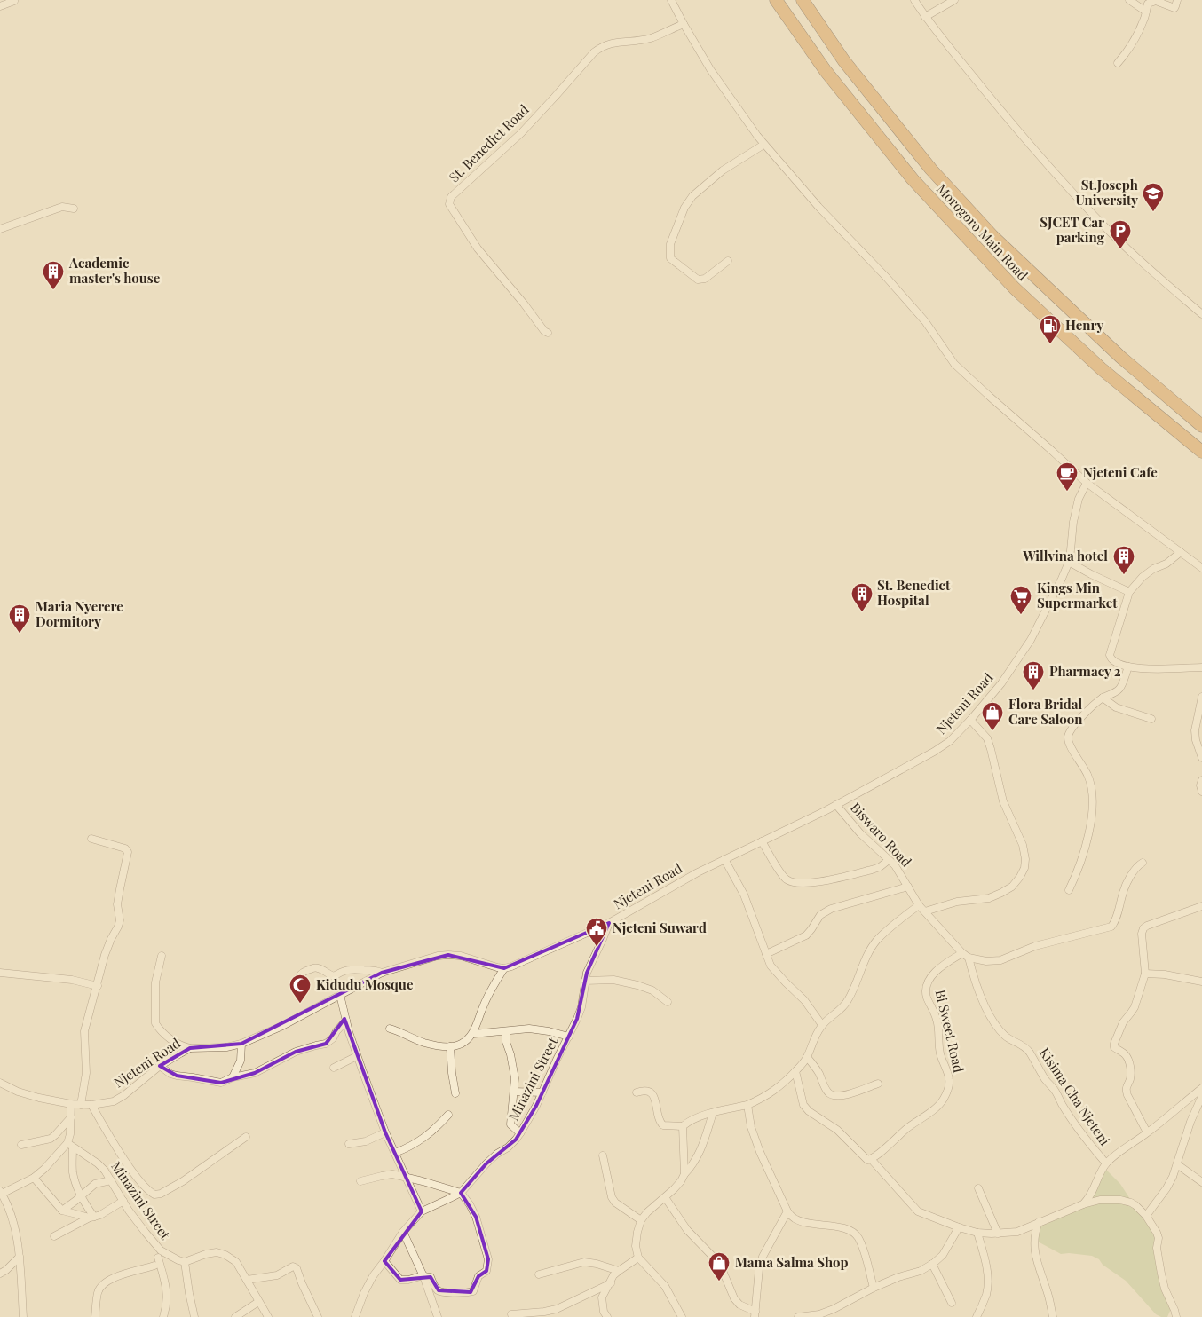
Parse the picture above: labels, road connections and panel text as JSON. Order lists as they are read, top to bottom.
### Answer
{
  "streets": {
    "highway": ["Morogoro Main Road"],
    "street": [
      "St. Benedict Road",
      "Njeteni Road",
      "Biswaro Road",
      "Bi Sweet Road",
      "Minazini Street",
      "Kisima Cha Njeteni"
    ]
  },
  "crossings": [
    ["Njeteni Road", "Biswaro Road"],
    ["Njeteni Road", "Minazini Street"],
    ["Biswaro Road", "Bi Sweet Road"],
    ["Biswaro Road", "Kisima Cha Njeteni"],
    ["Bi Sweet Road", "Kisima Cha Njeteni"]
  ],
  "places": {
    "school or university": ["St.Joseph University"],
    "parking": ["SJCET Car parking"],
    "building": [
      "Academic master's house",
      "Willvina hotel",
      "St. Benedict Hospital",
      "Maria Nyerere Dormitory",
      "Pharmacy 2"
    ],
    "fuel station": ["Henry"],
    "cafe": ["Njeteni Cafe"],
    "supermarket": ["Kings Min Supermarket"],
    "shop": ["Flora Bridal Care Saloon", "Mama Salma Shop"],
    "public building": ["Njeteni Suward"],
    "mosque": ["Kidudu Mosque"]
  }
}
